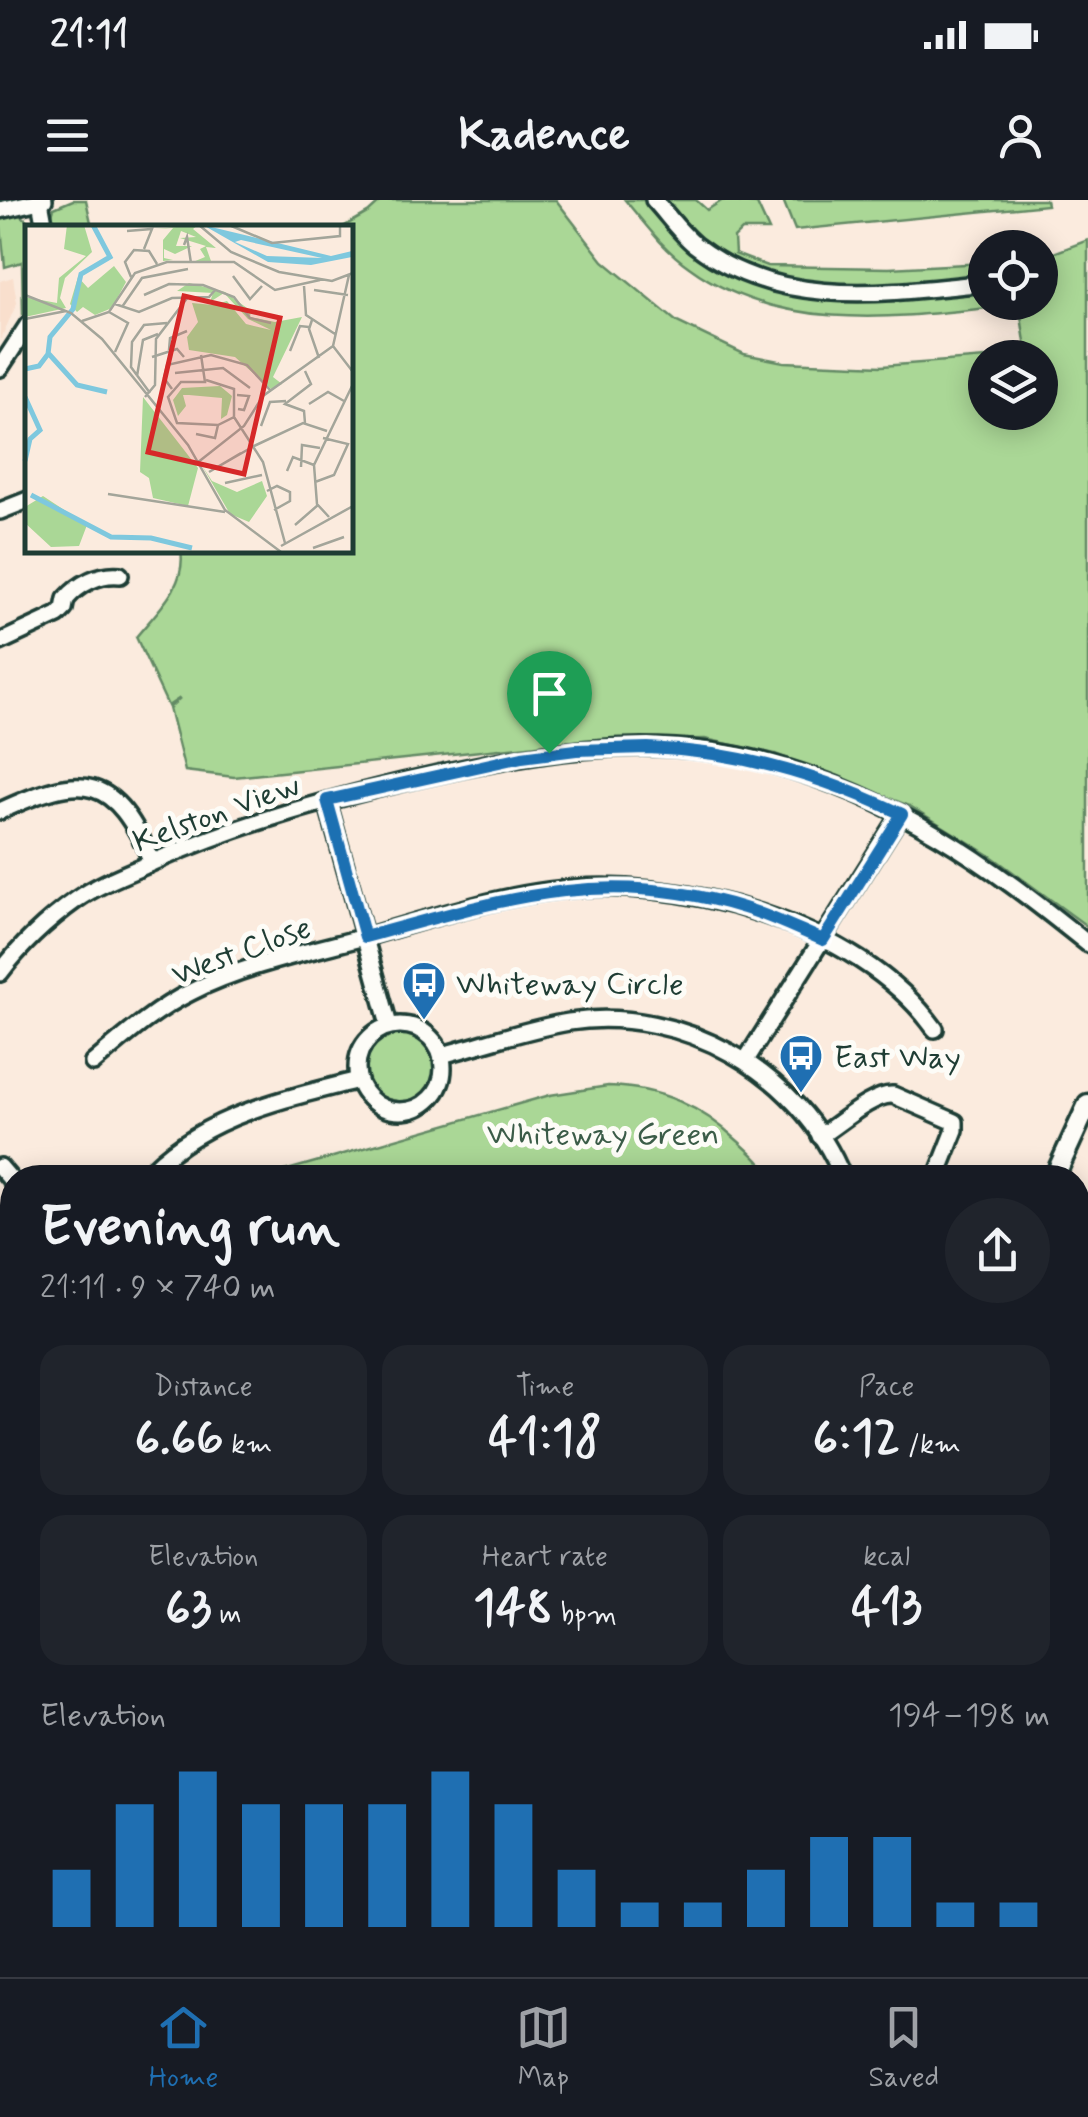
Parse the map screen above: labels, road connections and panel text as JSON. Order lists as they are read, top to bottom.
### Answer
{
  "streets": {
    "street": ["Kelston View", "West Close"]
  },
  "parks": ["Whiteway Green"],
  "places": {
    "bus stop": ["Whiteway Circle", "East Way"]
  },
  "page": {
    "status": "21:11",
    "header": "Kadence",
    "heading": ["Evening run", "21:11 · 9 × 740 m"],
    "stats": [
      ["Distance", "6.66 km"],
      ["Time", "41:18"],
      ["Pace", "6:12 /km"],
      ["Elevation", "63 m"],
      ["Heart rate", "148 bpm"],
      ["kcal", "413"]
    ],
    "chart": ["Elevation", "194–198 m"],
    "tabs": ["Home", "Map", "Saved"]
  }
}
